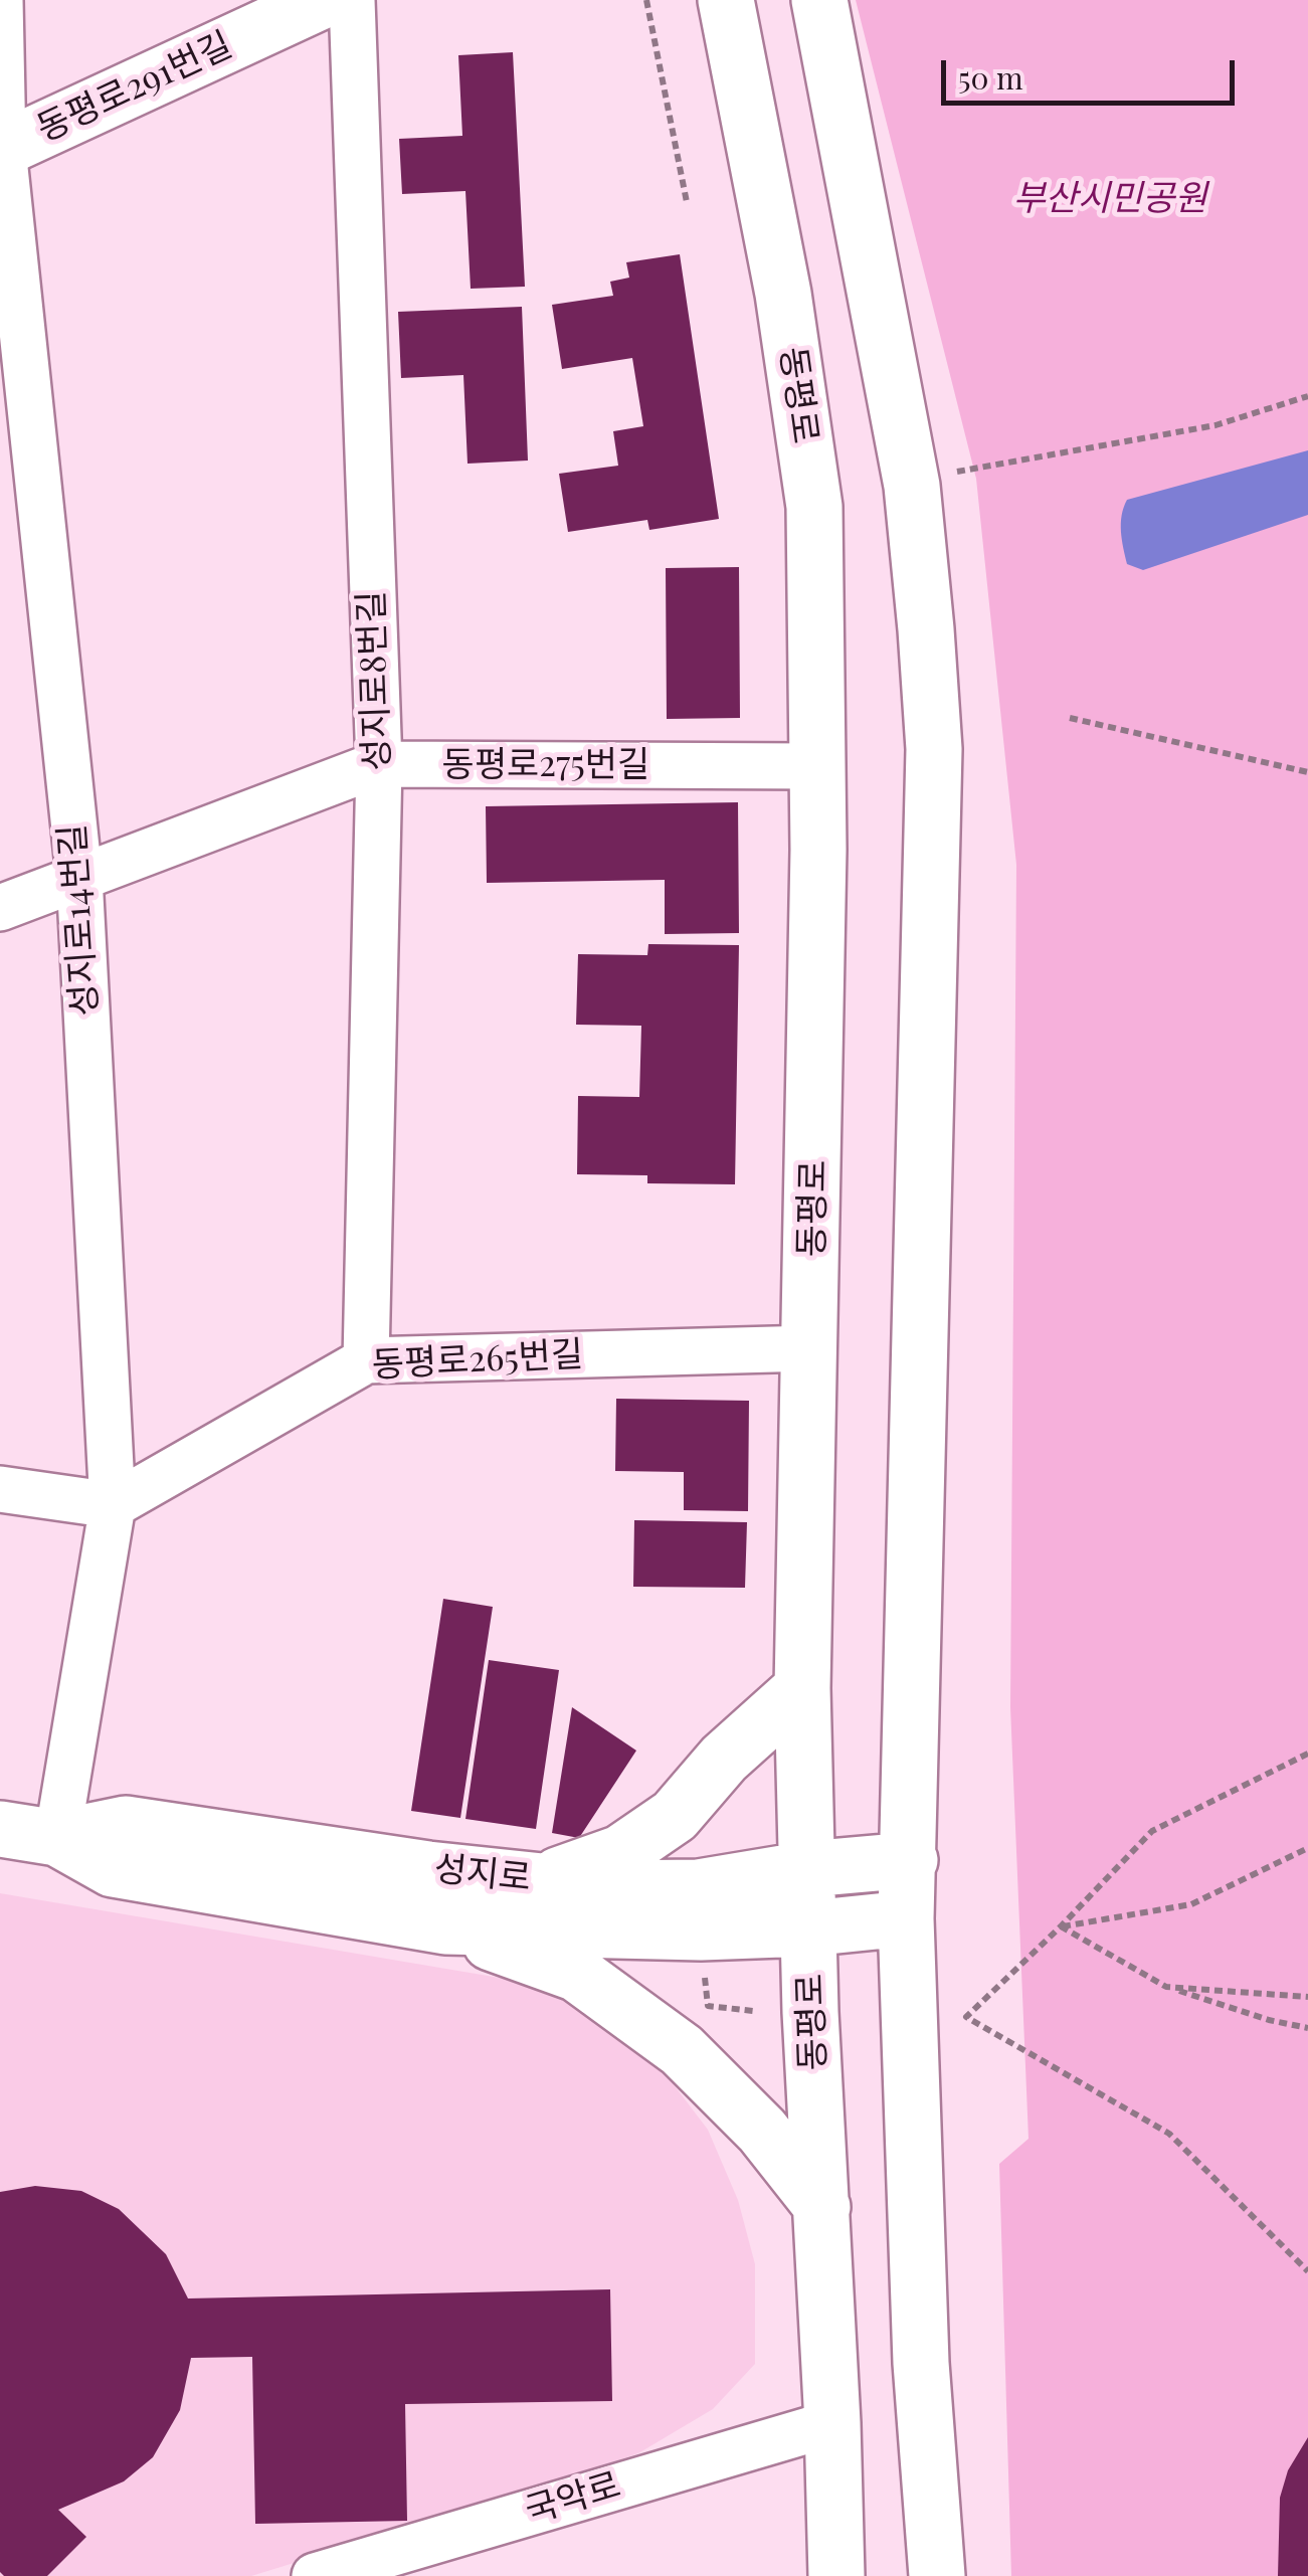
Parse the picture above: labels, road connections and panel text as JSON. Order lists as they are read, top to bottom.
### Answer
{
  "streets": {
    "main road": ["동평로291번길", "동평로", "성지로"],
    "street": [
      "성지로8번길",
      "동평로275번길",
      "성지로14번길",
      "동평로265번길",
      "국악로"
    ]
  },
  "crossings": [
    ["동평로291번길", "성지로14번길"],
    ["동평로", "동평로275번길"],
    ["동평로", "동평로265번길"],
    ["동평로", "성지로"],
    ["동평로", "국악로"],
    ["성지로8번길", "동평로275번길"],
    ["성지로8번길", "동평로265번길"],
    ["동평로275번길", "성지로14번길"],
    ["성지로14번길", "동평로265번길"],
    ["성지로14번길", "성지로"]
  ],
  "parks": ["부산시민공원"],
  "scale_bar": "50 m"
}
